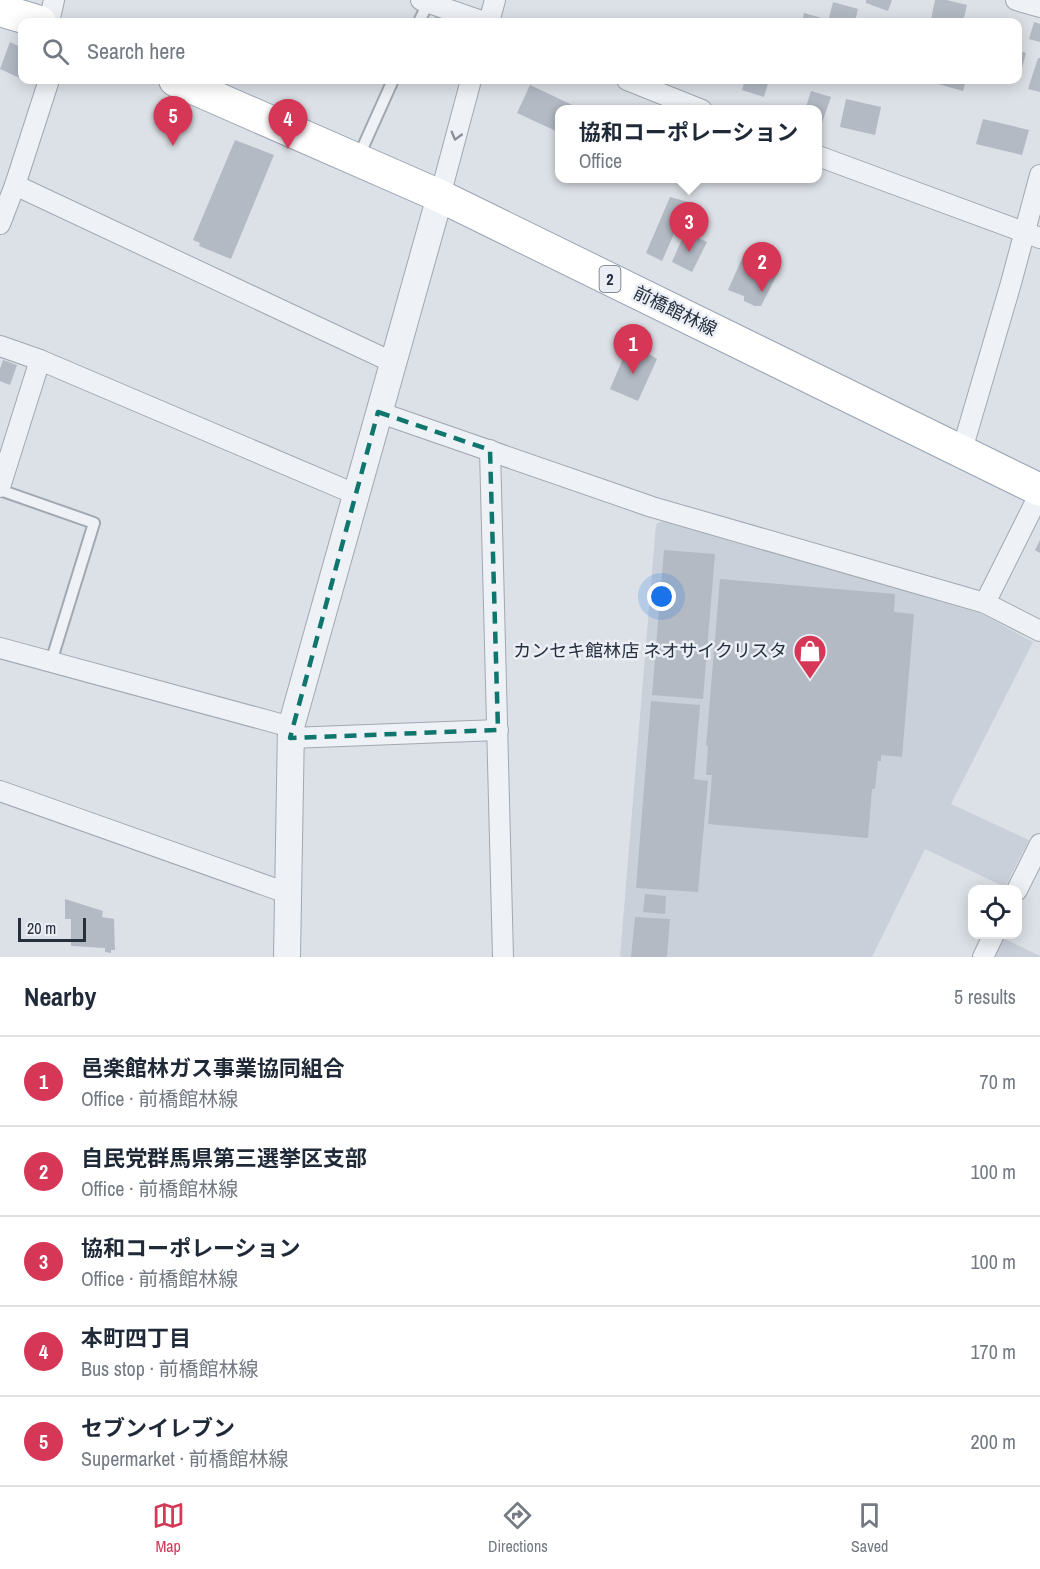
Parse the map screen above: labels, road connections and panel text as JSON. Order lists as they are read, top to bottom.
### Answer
{
  "streets": {
    "main road": ["2", "前橋館林線"]
  },
  "places": {
    "shop": ["カンセキ館林店 ネオサイクリスタ"]
  },
  "scale_bar": "20 m",
  "page": {
    "search": "Search here",
    "pins": [
      "5",
      "4",
      "3",
      "2",
      "1"
    ],
    "popup": ["協和コーポレーション", "Office"],
    "scale": "20 m",
    "heading": ["Nearby", "5 results"],
    "list": [
      {
        "mark": "1",
        "name": "邑楽館林ガス事業協同組合",
        "note": "Office · 前橋館林線",
        "value": "70 m"
      },
      {
        "mark": "2",
        "name": "自民党群馬県第三選挙区支部",
        "note": "Office · 前橋館林線",
        "value": "100 m"
      },
      {
        "mark": "3",
        "name": "協和コーポレーション",
        "note": "Office · 前橋館林線",
        "value": "100 m"
      },
      {
        "mark": "4",
        "name": "本町四丁目",
        "note": "Bus stop · 前橋館林線",
        "value": "170 m"
      },
      {
        "mark": "5",
        "name": "セブンイレブン",
        "note": "Supermarket · 前橋館林線",
        "value": "200 m"
      }
    ],
    "nav": ["Map", "Directions", "Saved"]
  }
}
